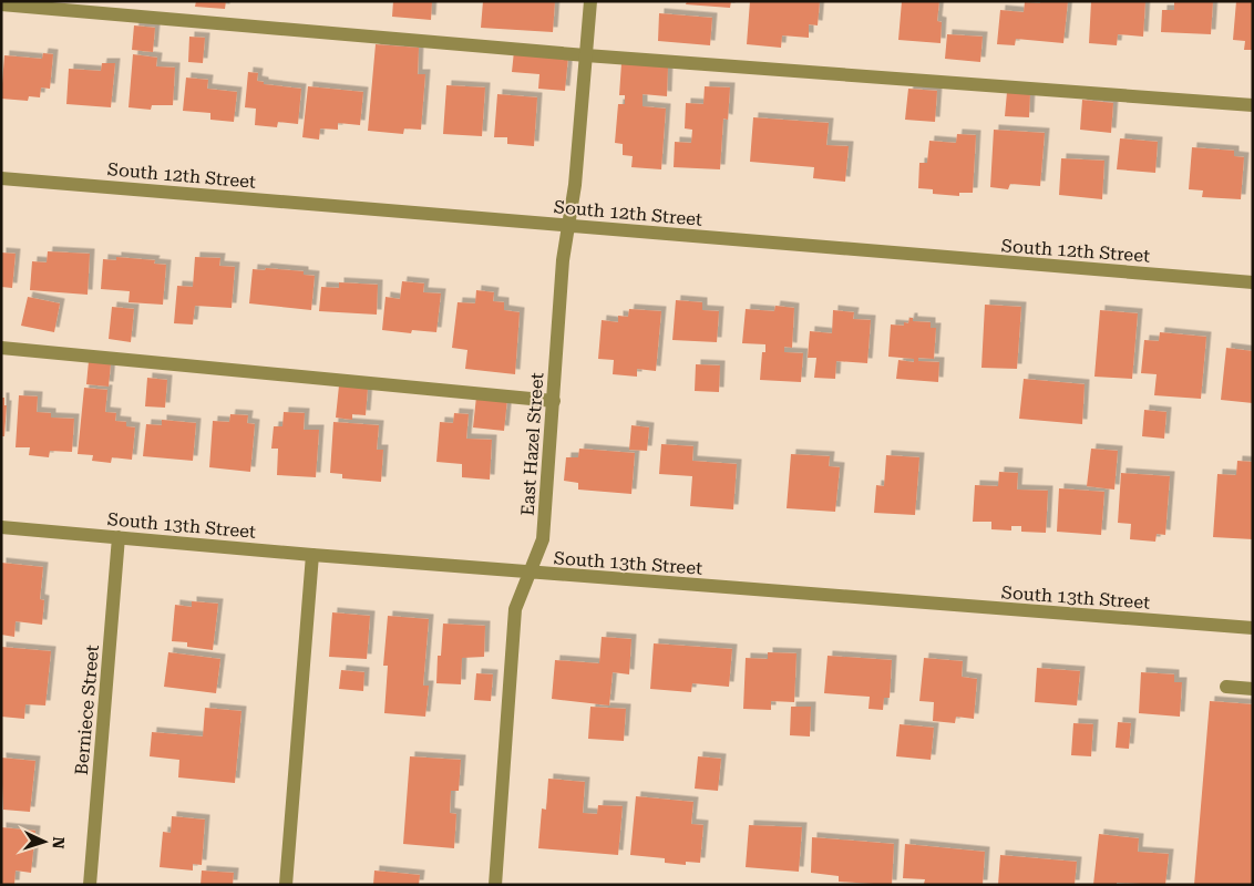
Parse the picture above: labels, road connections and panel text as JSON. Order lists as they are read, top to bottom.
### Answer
{
  "streets": {
    "street": [
      "South 12th Street",
      "East Hazel Street",
      "South 13th Street",
      "Berniece Street"
    ]
  },
  "crossings": [
    ["South 12th Street", "East Hazel Street"],
    ["East Hazel Street", "South 13th Street"],
    ["South 13th Street", "Berniece Street"]
  ],
  "north": "right"
}
